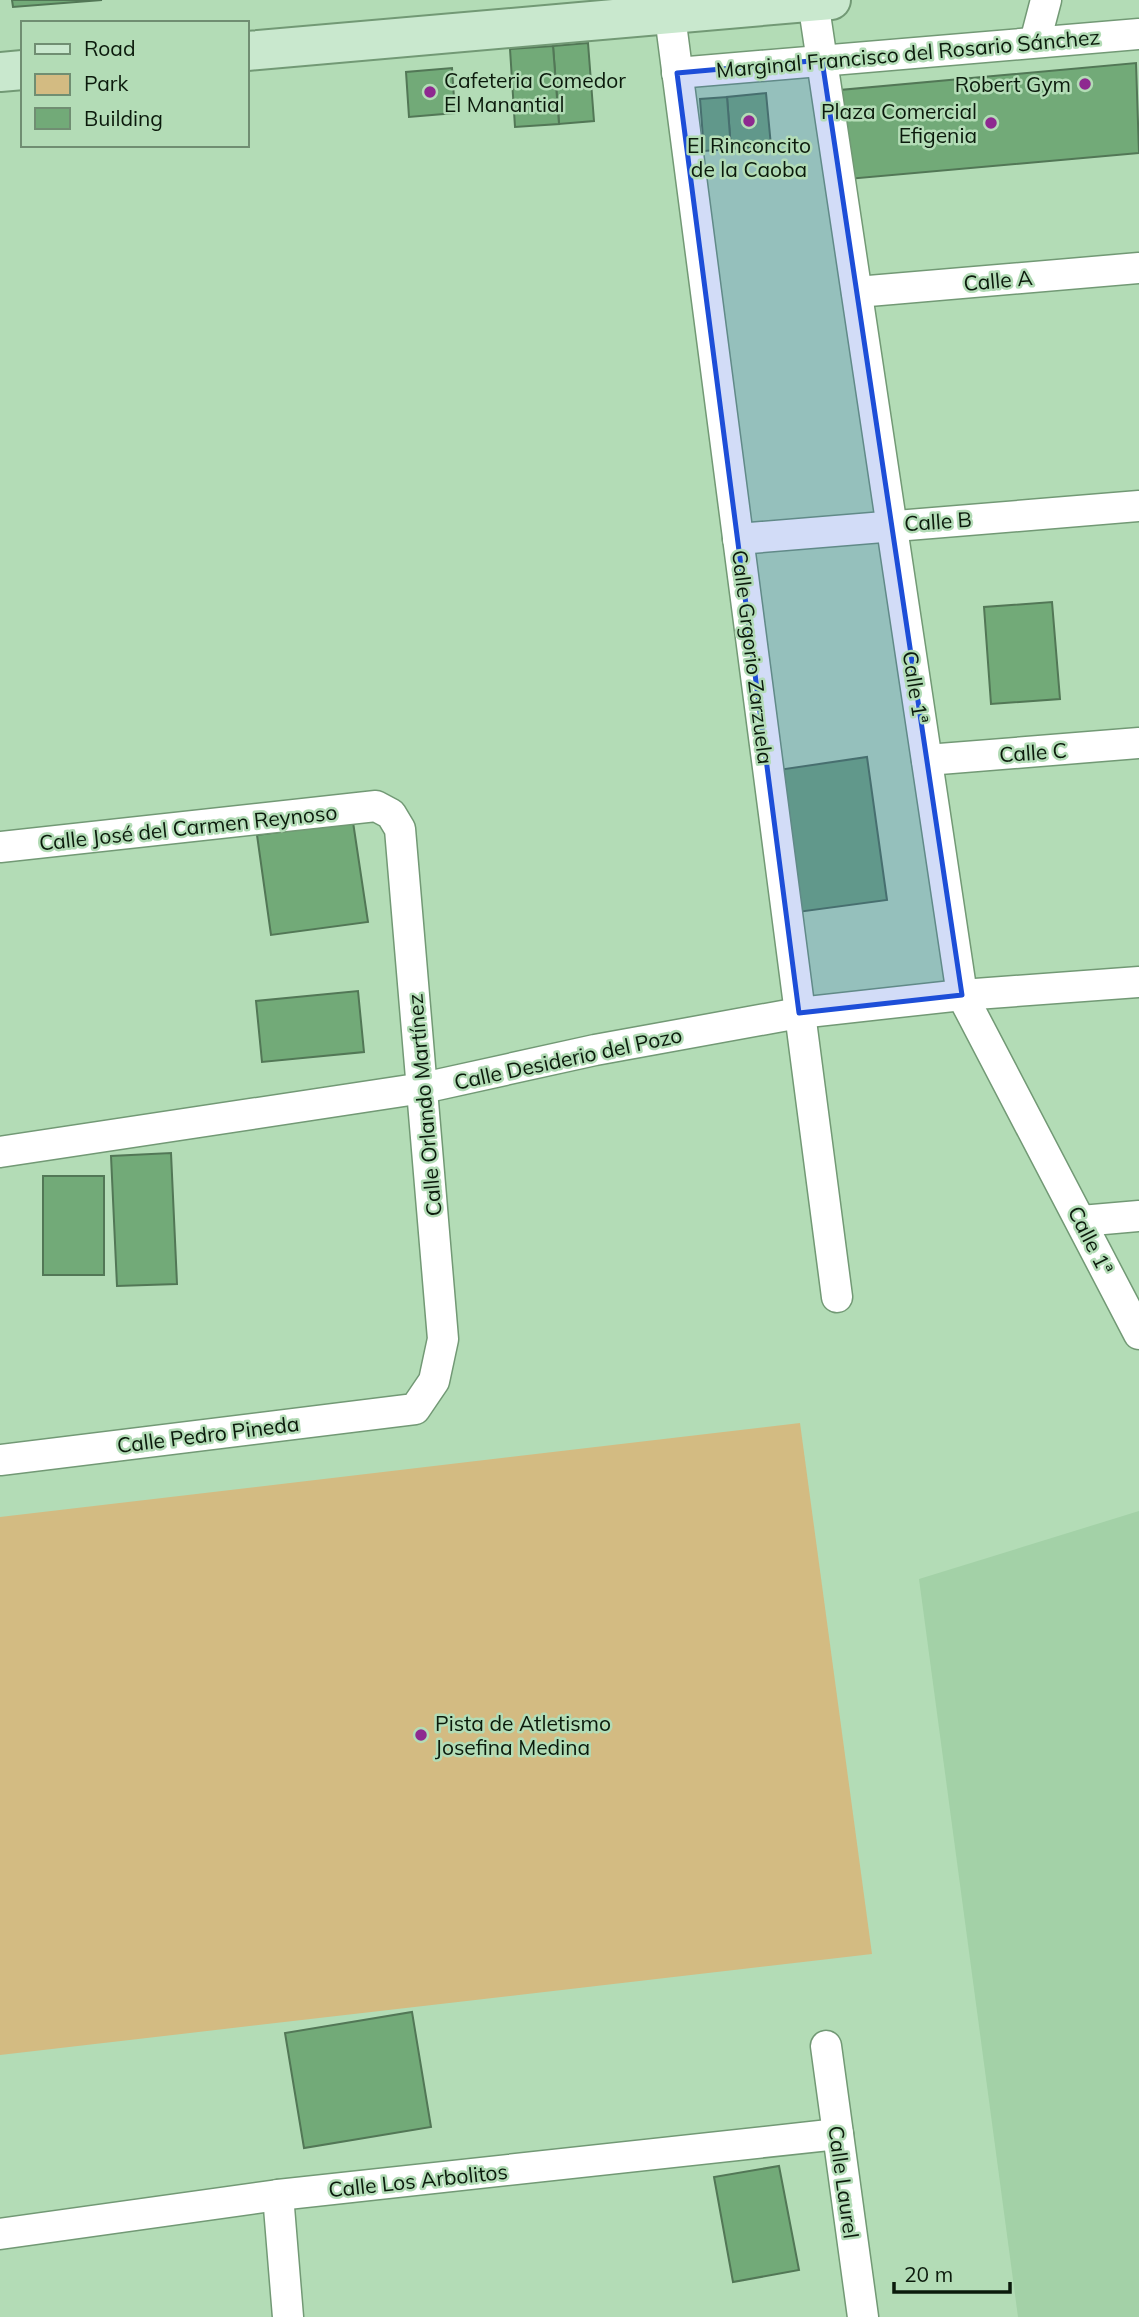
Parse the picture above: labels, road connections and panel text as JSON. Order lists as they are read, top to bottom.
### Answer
{
  "streets": {
    "street": [
      "Marginal Francisco del Rosario Sánchez",
      "Calle A",
      "Calle B",
      "Calle Grgorio Zarzuela",
      "Calle 1ª",
      "Calle C",
      "Calle José del Carmen Reynoso",
      "Calle Desiderio del Pozo",
      "Calle Orlando Martínez",
      "Calle Pedro Pineda",
      "Calle Los Arbolitos",
      "Calle Laurel"
    ]
  },
  "crossings": [
    ["Marginal Francisco del Rosario Sánchez", "Calle Grgorio Zarzuela"],
    ["Marginal Francisco del Rosario Sánchez", "Calle 1ª"],
    ["Calle A", "Calle 1ª"],
    ["Calle B", "Calle Grgorio Zarzuela"],
    ["Calle B", "Calle 1ª"],
    ["Calle Grgorio Zarzuela", "Calle Desiderio del Pozo"],
    ["Calle 1ª", "Calle C"],
    ["Calle 1ª", "Calle Desiderio del Pozo"],
    ["Calle José del Carmen Reynoso", "Calle Orlando Martínez"],
    ["Calle Desiderio del Pozo", "Calle Orlando Martínez"],
    ["Calle Orlando Martínez", "Calle Pedro Pineda"],
    ["Calle Los Arbolitos", "Calle Laurel"]
  ],
  "places": [
    "Robert Gym",
    "Cafeteria Comedor El Manantial",
    "El Rinconcito de la Caoba",
    "Plaza Comercial Efigenia",
    "Pista de Atletismo Josefina Medina"
  ],
  "legend": ["Road", "Park", "Building"],
  "scale_bar": "20 m"
}
